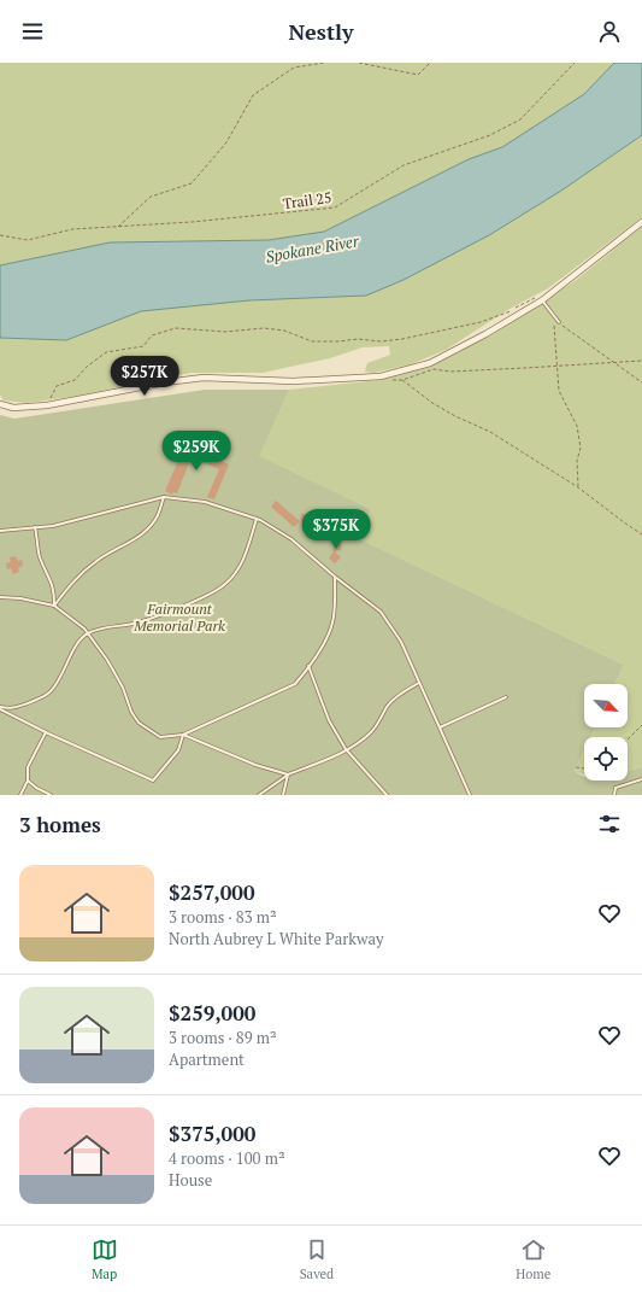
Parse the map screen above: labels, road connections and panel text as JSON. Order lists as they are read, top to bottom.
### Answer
{
  "streets": {
    "path": ["Trail 25"]
  },
  "water": ["Spokane River"],
  "parks": ["Fairmount Memorial Park"],
  "north": "bottom right",
  "page": {
    "header": "Nestly",
    "price": ["$257K", "$259K", "$375K"],
    "heading": "3 homes",
    "list": [
      {
        "name": "$257,000",
        "note": "3 rooms · 83 m² · North Aubrey L White Parkway"
      },
      {
        "name": "$259,000",
        "note": "3 rooms · 89 m² · Apartment"
      },
      {
        "name": "$375,000",
        "note": "4 rooms · 100 m² · House"
      }
    ],
    "tabs": ["Map", "Saved", "Home"]
  }
}
